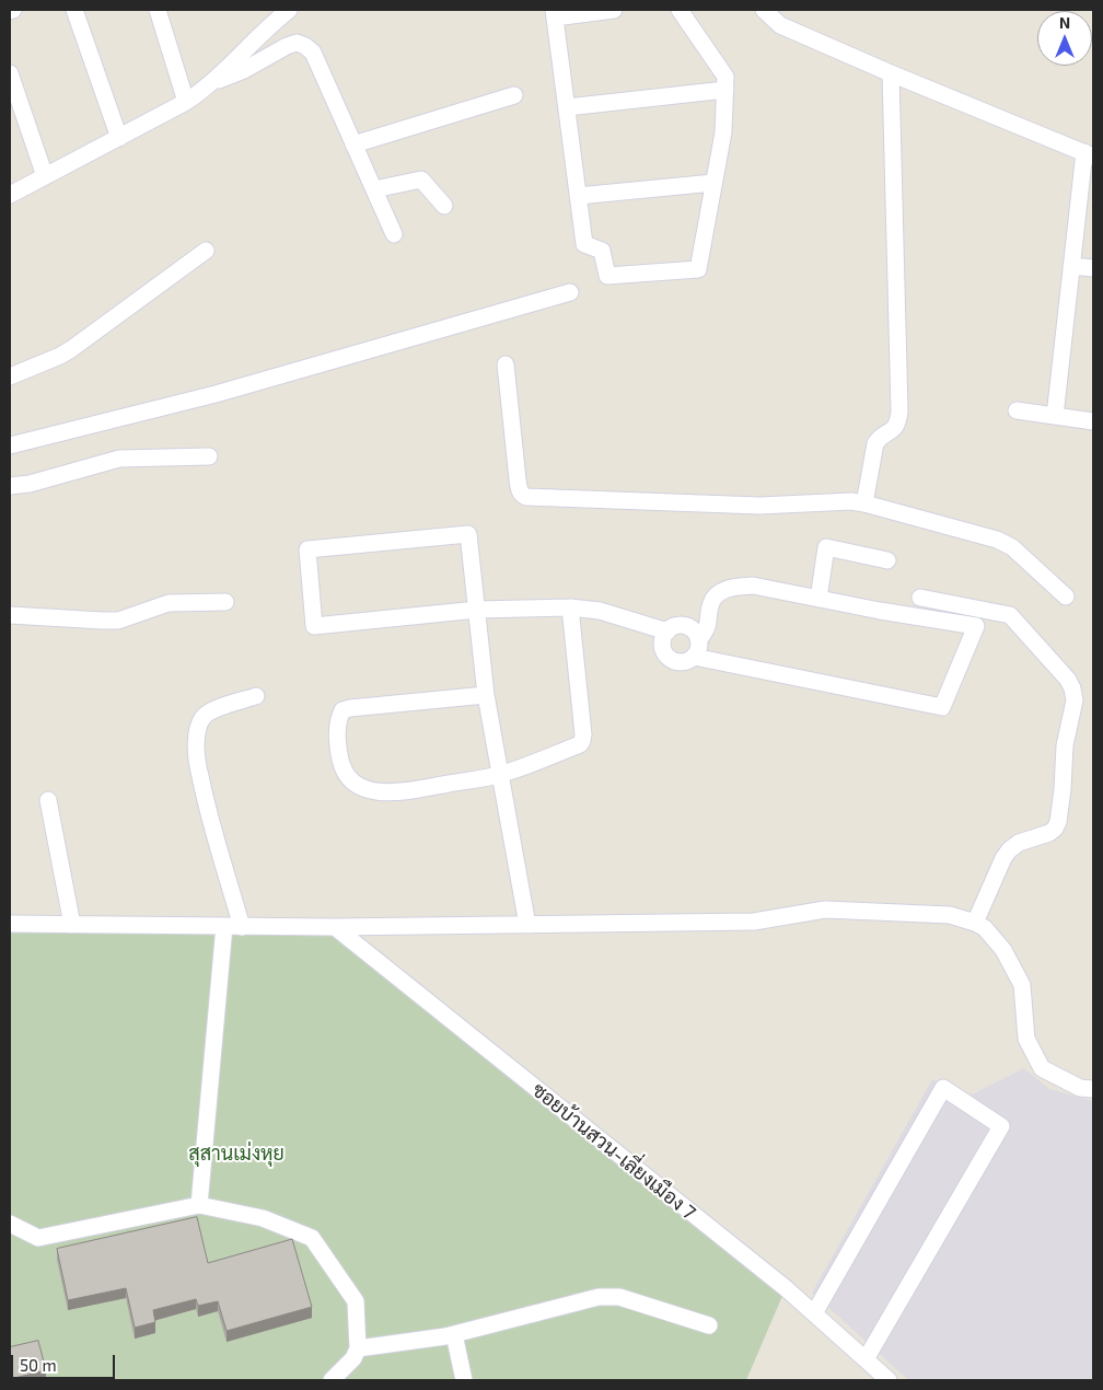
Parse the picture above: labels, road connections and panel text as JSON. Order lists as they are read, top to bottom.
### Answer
{
  "streets": {
    "street": ["ซอยบ้านสวน-เลี่ยงเมือง 7"]
  },
  "parks": ["สุสานเม่งหุย"],
  "scale_bar": "50 m",
  "north": "top"
}
